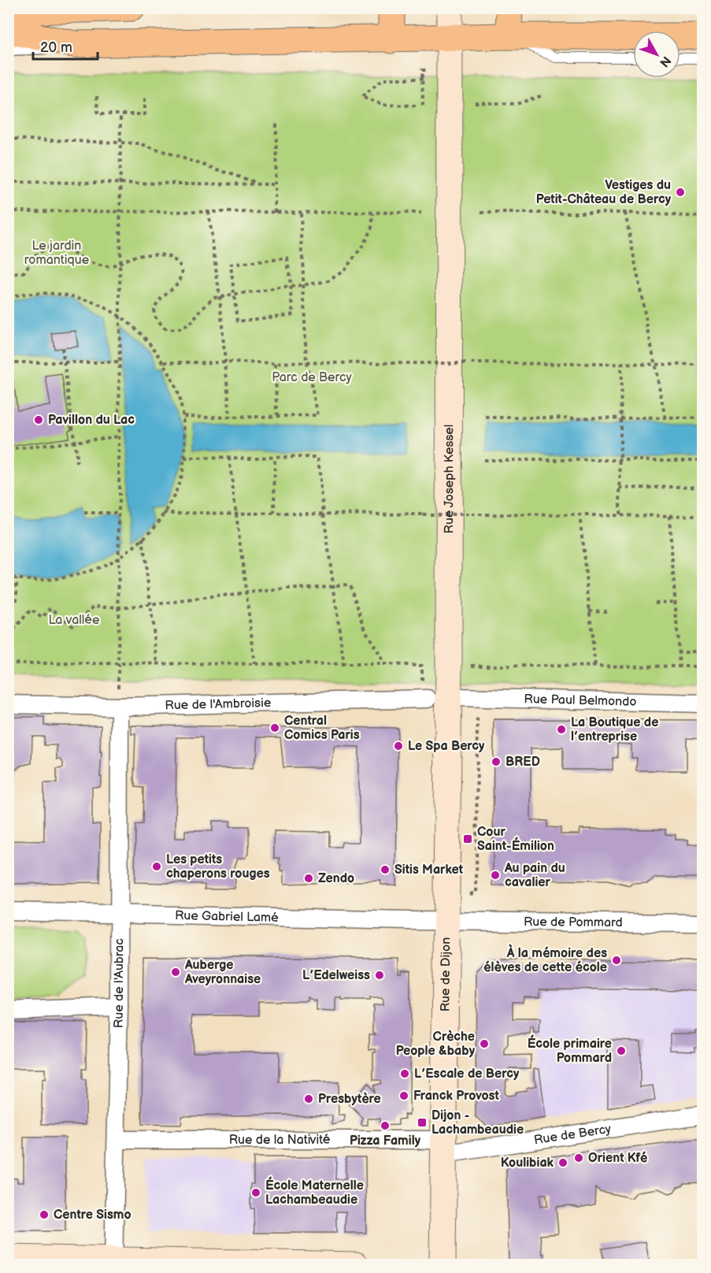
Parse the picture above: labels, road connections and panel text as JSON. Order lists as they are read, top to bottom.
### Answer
{
  "streets": {
    "main road": ["Rue Joseph Kessel", "Rue de Dijon"],
    "street": [
      "Rue Paul Belmondo",
      "Rue de l'Ambroisie",
      "Rue Gabriel Lamé",
      "Rue de Pommard",
      "Rue de l'Aubrac",
      "Rue de Bercy",
      "Rue de la Nativité"
    ]
  },
  "crossings": [
    ["Rue Joseph Kessel", "Rue Gabriel Lamé"],
    ["Rue Joseph Kessel", "Rue de Pommard"],
    ["Rue Joseph Kessel", "Rue de Dijon"],
    ["Rue de l'Ambroisie", "Rue de l'Aubrac"],
    ["Rue Gabriel Lamé", "Rue de Pommard"],
    ["Rue Gabriel Lamé", "Rue de Dijon"],
    ["Rue Gabriel Lamé", "Rue de l'Aubrac"],
    ["Rue de Pommard", "Rue de Dijon"],
    ["Rue de Dijon", "Rue de Bercy"],
    ["Rue de Dijon", "Rue de la Nativité"],
    ["Rue de l'Aubrac", "Rue de la Nativité"],
    ["Rue de Bercy", "Rue de la Nativité"]
  ],
  "parks": ["Le jardin romantique", "Parc de Bercy", "La vallée"],
  "places": {
    "other": [
      "Vestiges du Petit-Château de Bercy",
      "Pavillon du Lac",
      "Central Comics Paris",
      "La Boutique de l’entreprise",
      "Le Spa Bercy",
      "BRED",
      "Les petits chaperons rouges",
      "Sitis Market",
      "Au pain du cavalier",
      "Zendo",
      "À la mémoire des élèves de cette école",
      "Auberge Aveyronnaise",
      "L’Edelweiss",
      "Crèche People &baby",
      "École primaire Pommard",
      "L’Escale de Bercy",
      "Franck Provost",
      "Presbytère",
      "Pizza Family",
      "Orient Kfé",
      "Koulibiak",
      "École Maternelle Lachambeaudie",
      "Centre Sismo"
    ],
    "transit": ["Cour Saint-Émilion", "Dijon - Lachambeaudie"]
  },
  "scale_bar": "20 m",
  "north": "bottom right"
}
